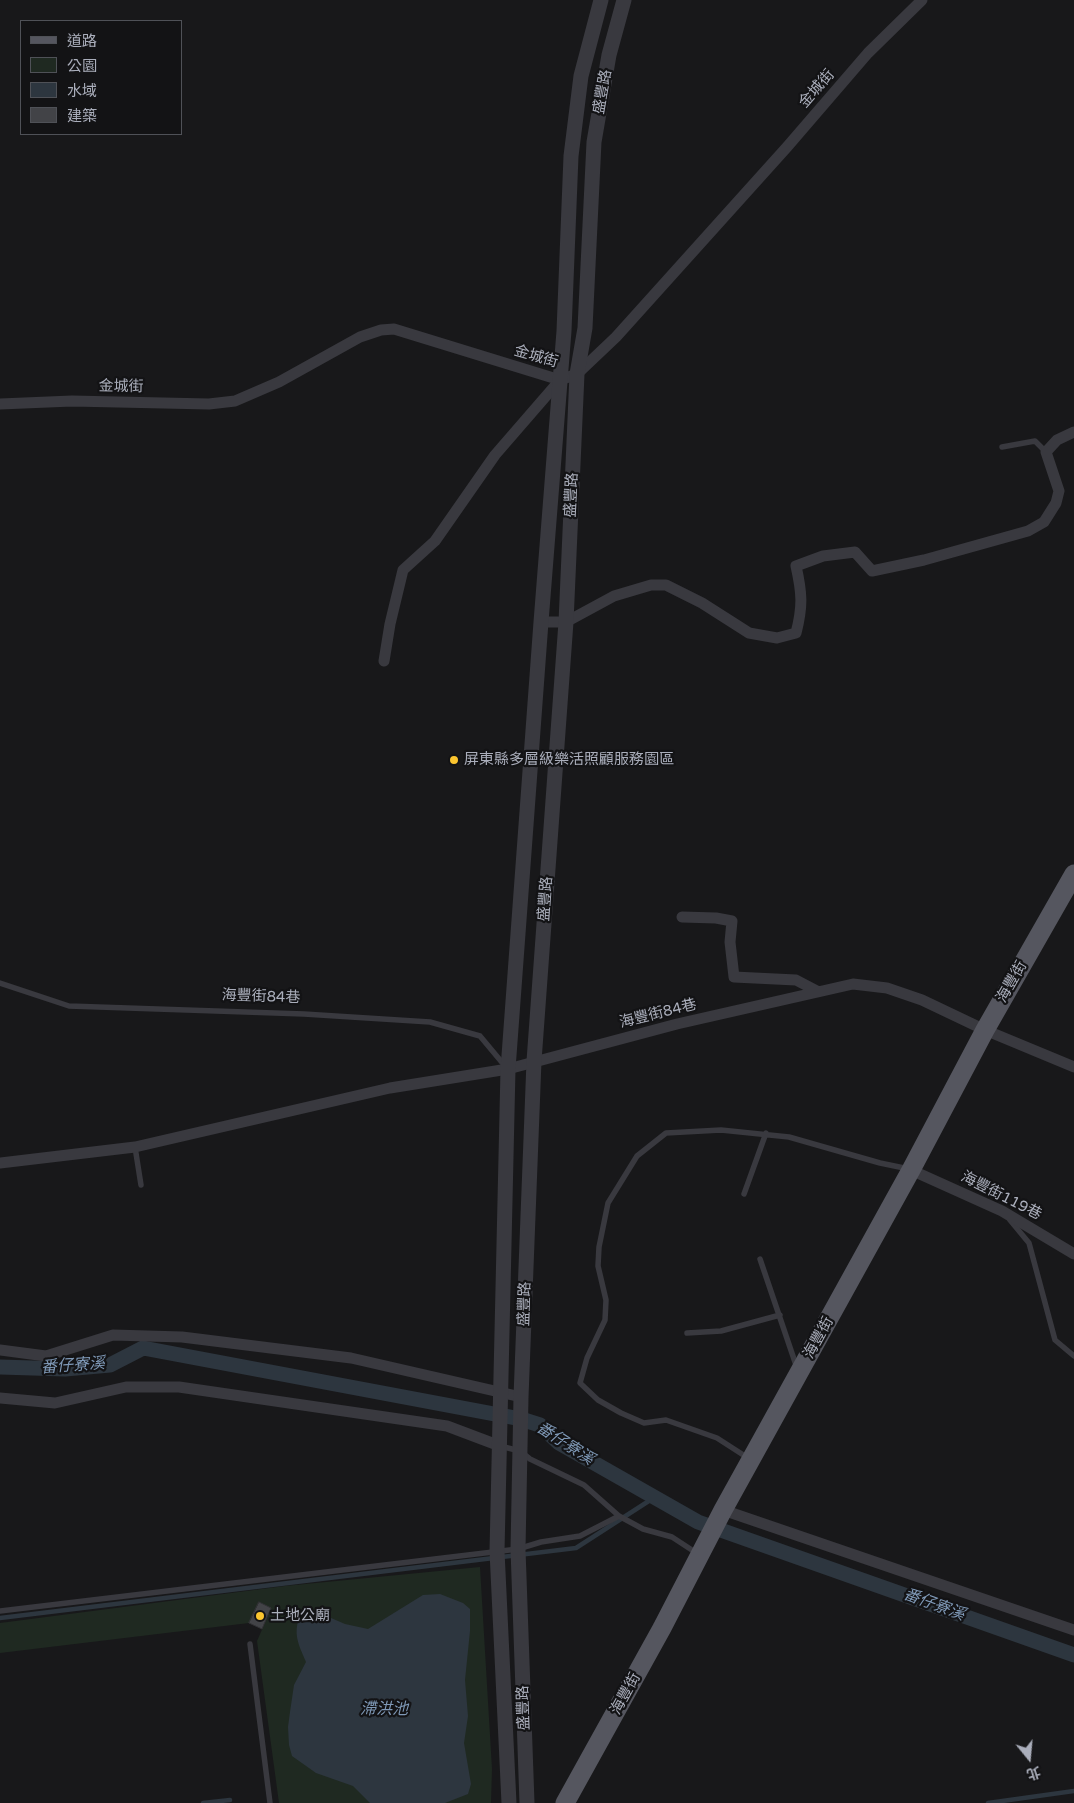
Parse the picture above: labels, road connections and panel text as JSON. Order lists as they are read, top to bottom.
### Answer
{
  "streets": {
    "main road": ["海豐街"],
    "street": [
      "金城街",
      "盛豐路",
      "海豐街84巷",
      "海豐街119巷"
    ]
  },
  "crossings": [
    ["金城街", "盛豐路"],
    ["盛豐路", "海豐街84巷"],
    ["海豐街", "海豐街84巷"],
    ["海豐街", "海豐街119巷"]
  ],
  "water": ["番仔寮溪", "滯洪池"],
  "places": ["屏東縣多層級樂活照顧服務園區", "土地公廟"],
  "legend": [
    "道路",
    "公園",
    "水域",
    "建築"
  ],
  "north": "bottom"
}
